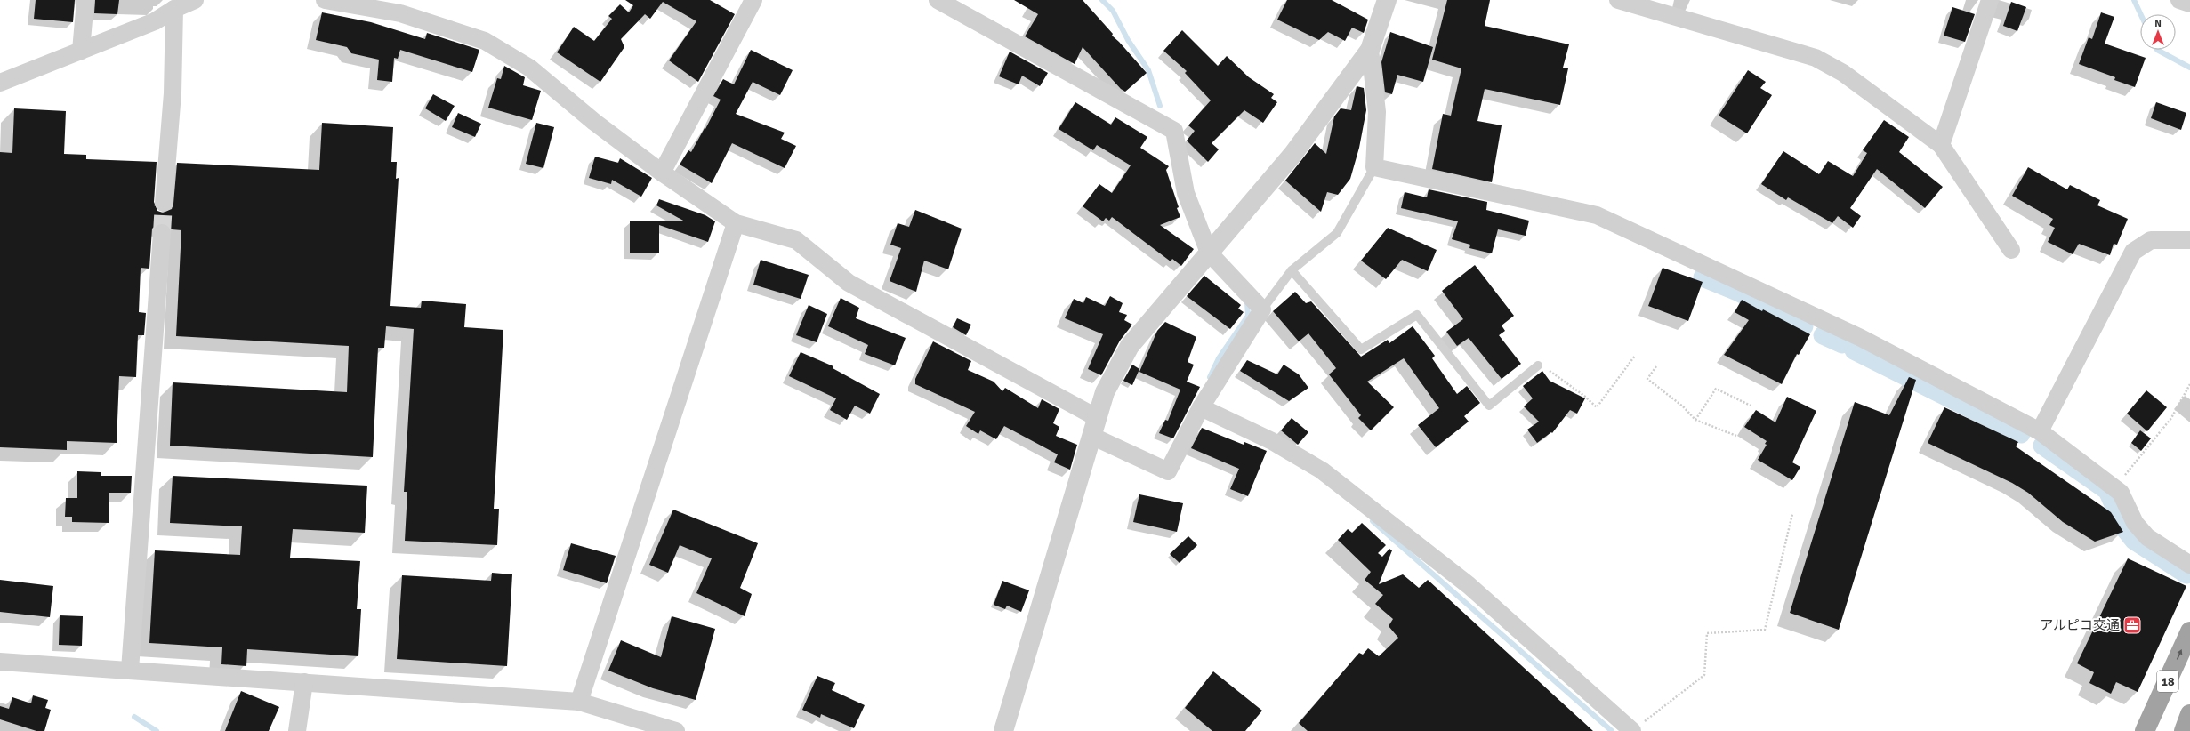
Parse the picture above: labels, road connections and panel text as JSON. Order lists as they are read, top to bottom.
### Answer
{
  "streets": {
    "highway": ["18"]
  },
  "places": {
    "office": ["アルピコ交通"]
  },
  "north": "top"
}
